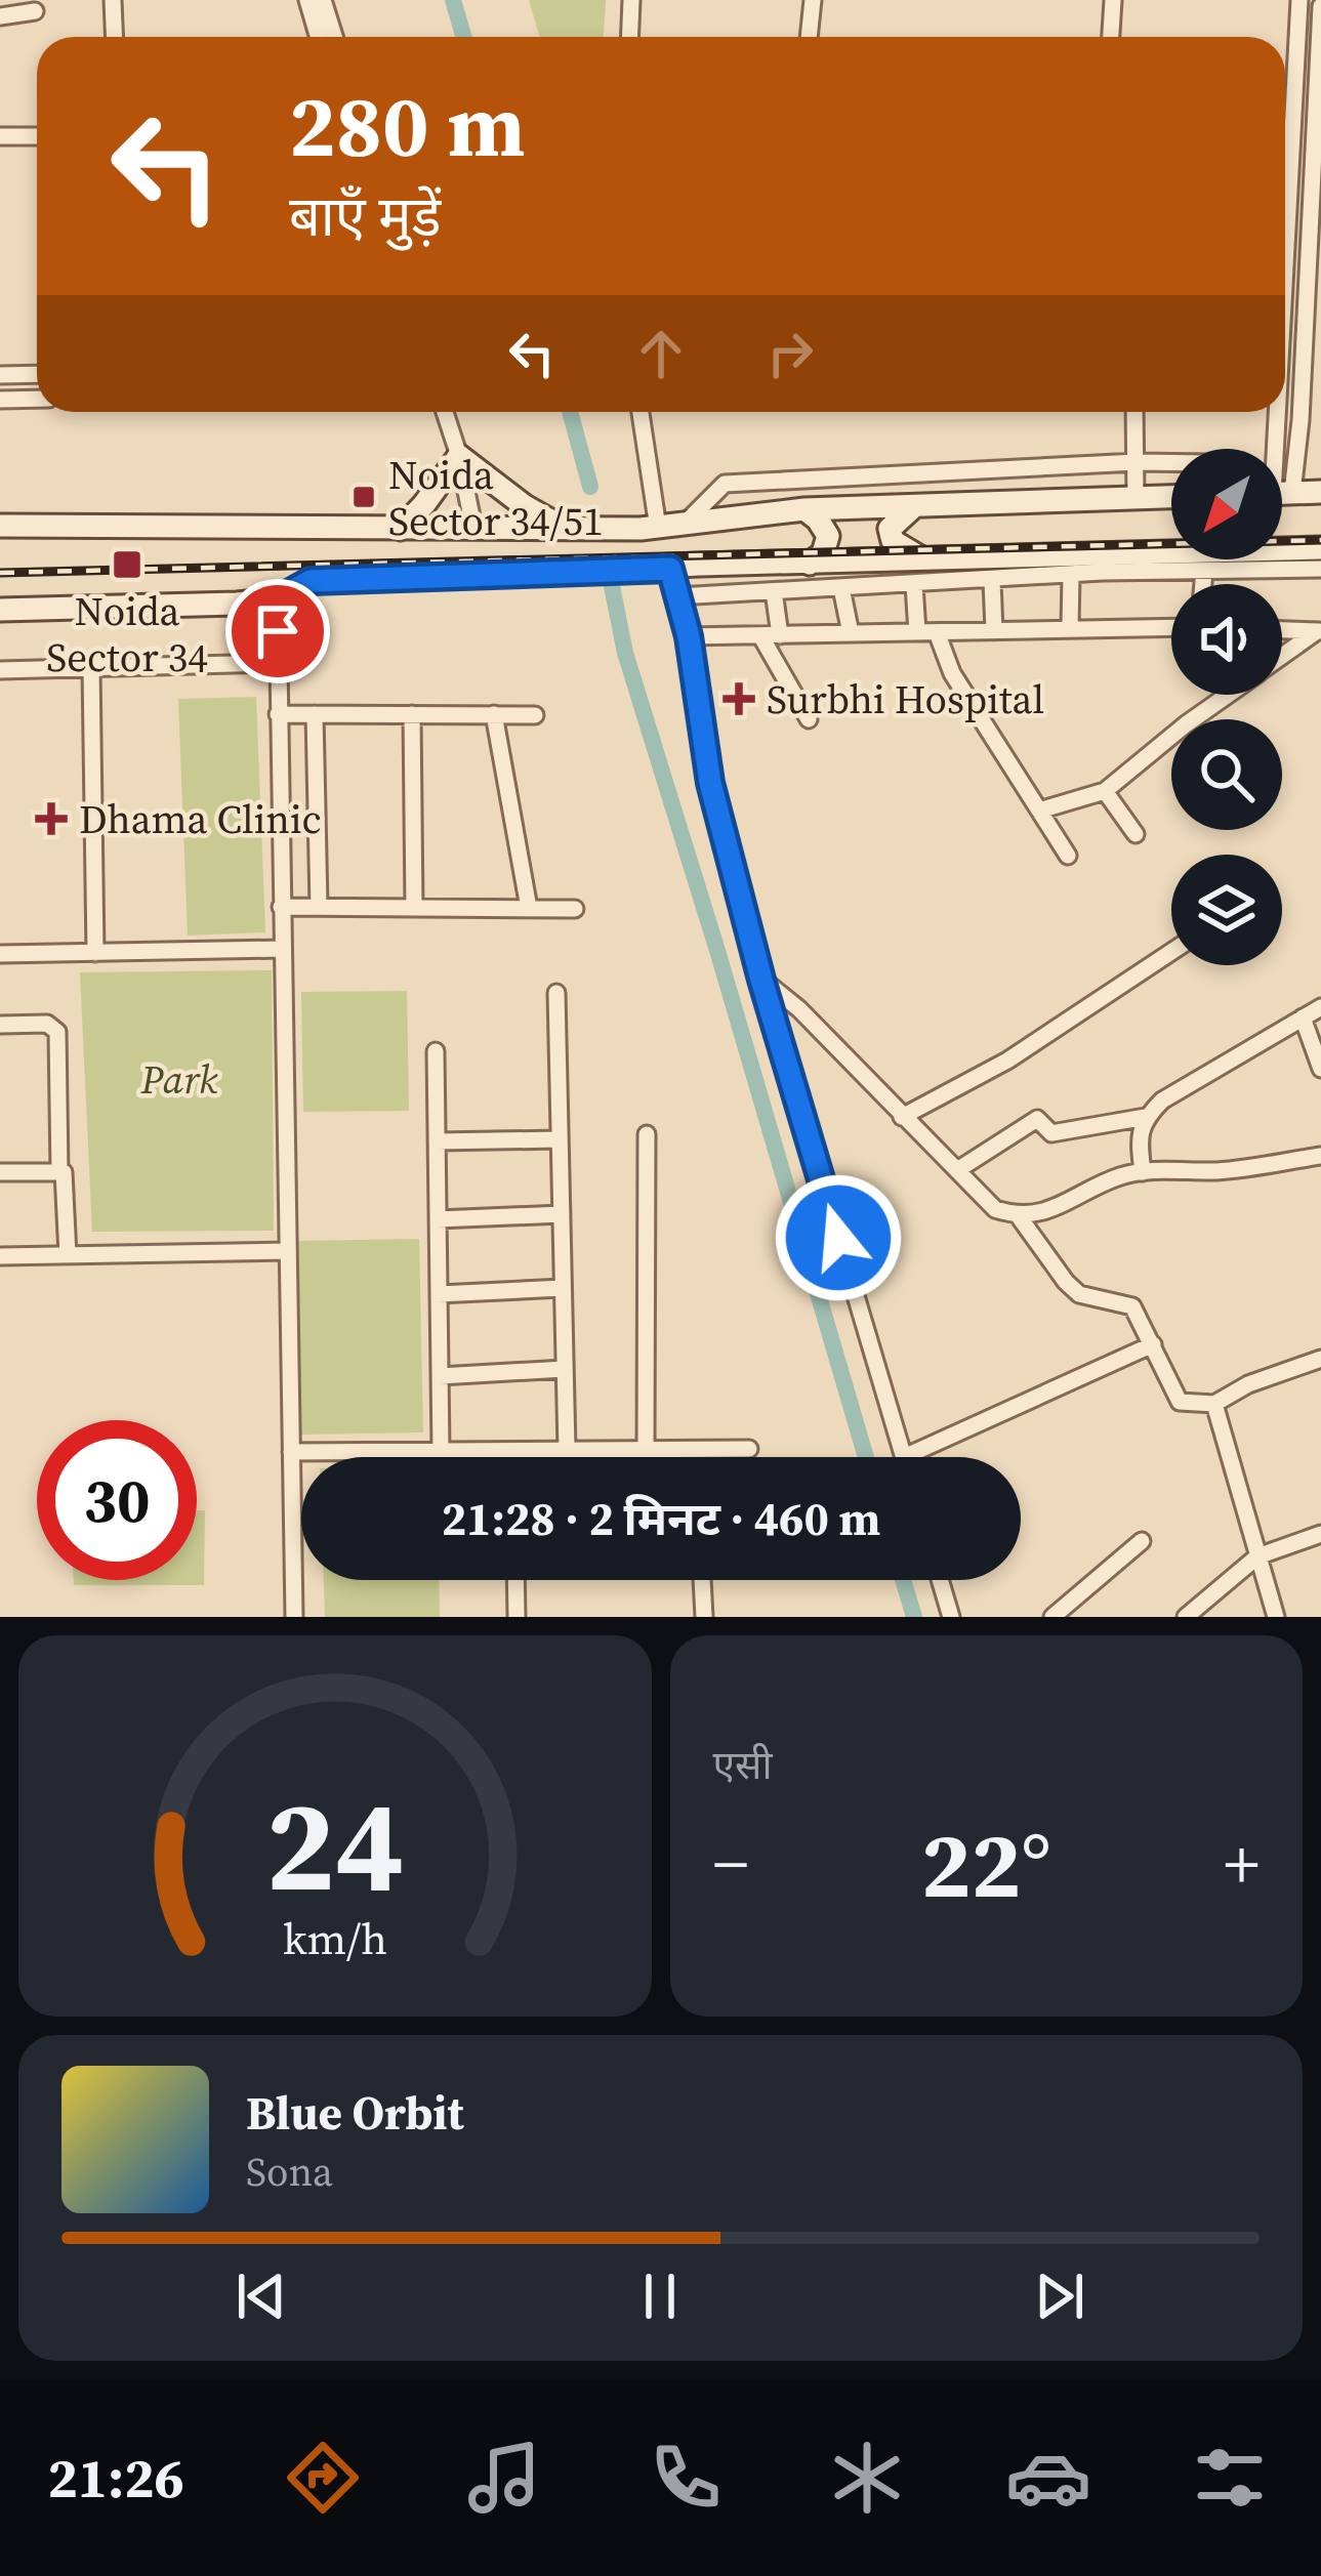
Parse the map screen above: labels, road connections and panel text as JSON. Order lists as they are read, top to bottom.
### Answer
{
  "parks": ["Park"],
  "places": {
    "transit": ["Noida Sector 34/51", "Noida Sector 34"],
    "health": ["Surbhi Hospital", "Dhama Clinic"]
  },
  "north": "bottom left",
  "page": {
    "turn": ["280 m", "बाएँ मुड़ें"],
    "limit": "30",
    "trip": "21:28 · 2 मिनट · 460 m",
    "tile": "एसी",
    "heat": ["−", "22°", "+"],
    "song": ["Blue Orbit", "Sona"],
    "tabs": "21:26",
    "gauge": ["24", "km/h"]
  }
}
